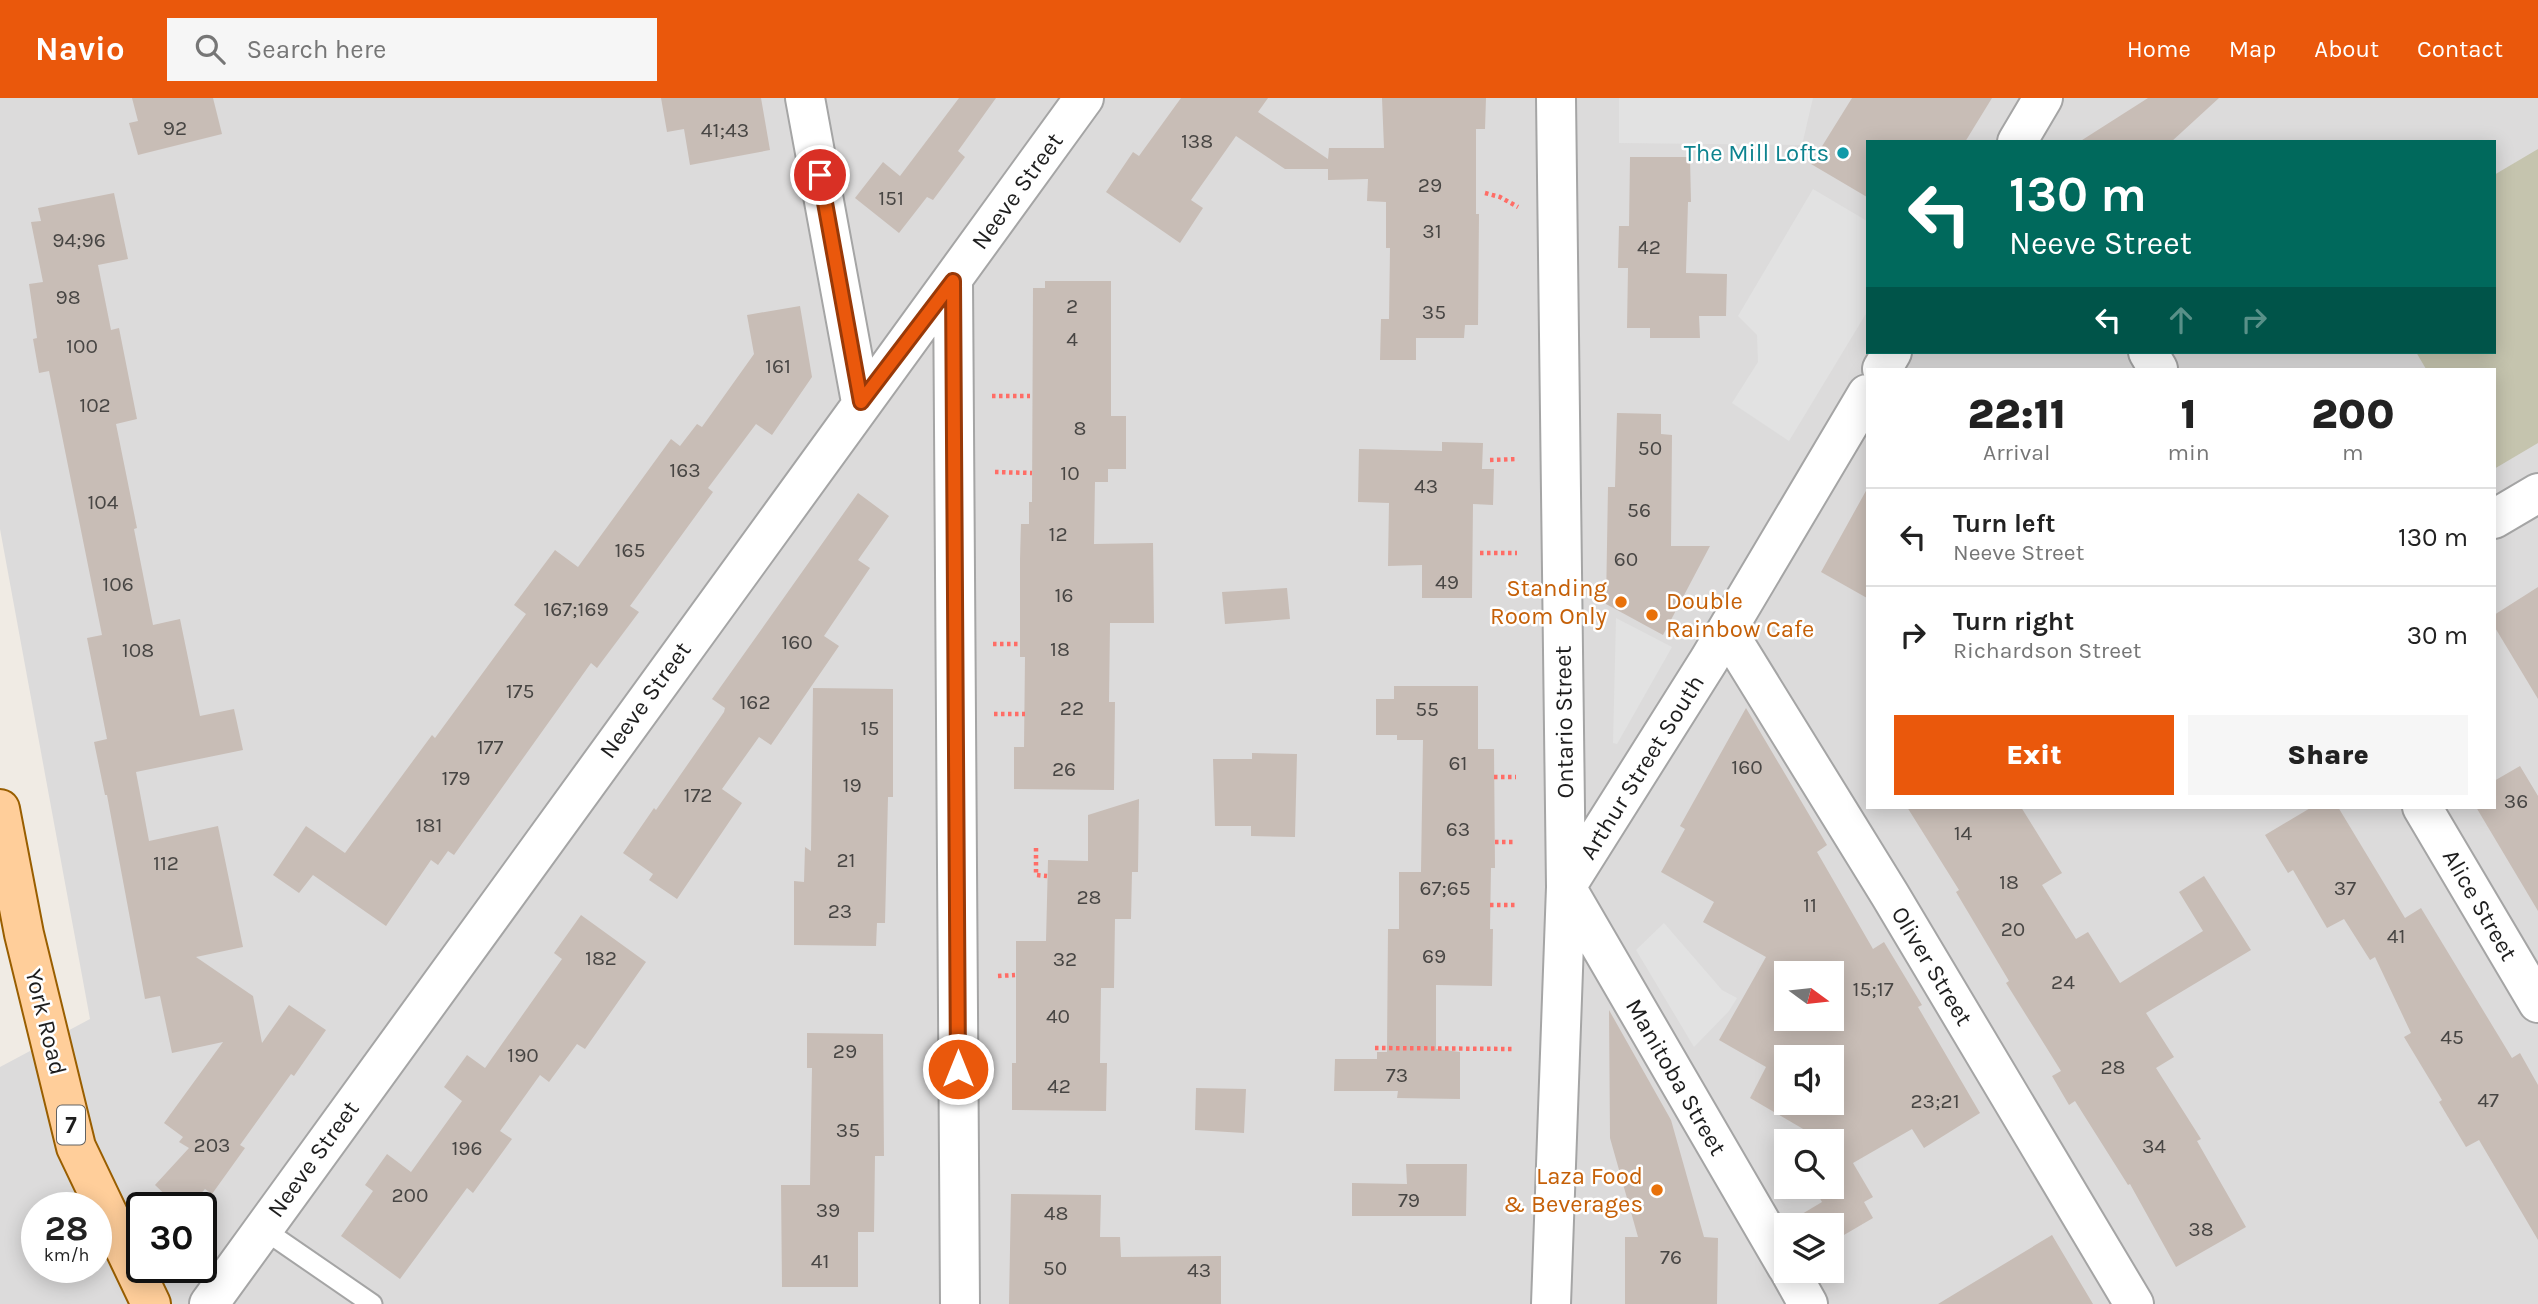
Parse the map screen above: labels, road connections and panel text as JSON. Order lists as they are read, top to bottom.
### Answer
{
  "streets": {
    "main road": ["York Road", "7"],
    "street": [
      "Neeve Street",
      "Ontario Street",
      "Arthur Street South",
      "Alice Street",
      "Oliver Street",
      "Manitoba Street"
    ]
  },
  "crossings": [
    ["Ontario Street", "Arthur Street South"],
    ["Ontario Street", "Manitoba Street"],
    ["Arthur Street South", "Oliver Street"],
    ["Arthur Street South", "Manitoba Street"]
  ],
  "places": [
    "The Mill Lofts",
    "Standing Room Only",
    "Double Rainbow Cafe",
    "Laza Food & Beverages"
  ],
  "house_numbers": [
    "92",
    "41;43",
    "138",
    "29",
    "151",
    "31",
    "94;96",
    "42",
    "98",
    "2",
    "35",
    "4",
    "100",
    "161",
    "102",
    "8",
    "50",
    "163",
    "10",
    "43",
    "104",
    "56",
    "12",
    "165",
    "60",
    "49",
    "106",
    "16",
    "167;169",
    "160",
    "18",
    "108",
    "175",
    "162",
    "22",
    "55",
    "15",
    "177",
    "61",
    "160",
    "26",
    "179",
    "19",
    "172",
    "36",
    "181",
    "63",
    "14",
    "21",
    "112",
    "18",
    "67;65",
    "37",
    "28",
    "11",
    "23",
    "20",
    "41",
    "69",
    "182",
    "32",
    "24",
    "15;17",
    "40",
    "45",
    "29",
    "190",
    "28",
    "73",
    "42",
    "47",
    "23;21",
    "35",
    "203",
    "34",
    "196",
    "200",
    "79",
    "39",
    "48",
    "38",
    "76",
    "41",
    "50",
    "43"
  ],
  "north": "right",
  "page": {
    "header": "Navio",
    "search": "Search here",
    "nav": [
      "Home",
      "Map",
      "About",
      "Contact"
    ],
    "turn": ["130 m", "Neeve Street"],
    "eta": [
      "22:11",
      "Arrival",
      "1",
      "min",
      "200",
      "m"
    ],
    "list": [
      {
        "name": "Turn left",
        "note": "Neeve Street",
        "value": "130 m"
      },
      {
        "name": "Turn right",
        "note": "Richardson Street",
        "value": "30 m"
      }
    ],
    "buttons": ["Exit", "Share"],
    "speed": "28 km/h",
    "limit": "30"
  }
}
